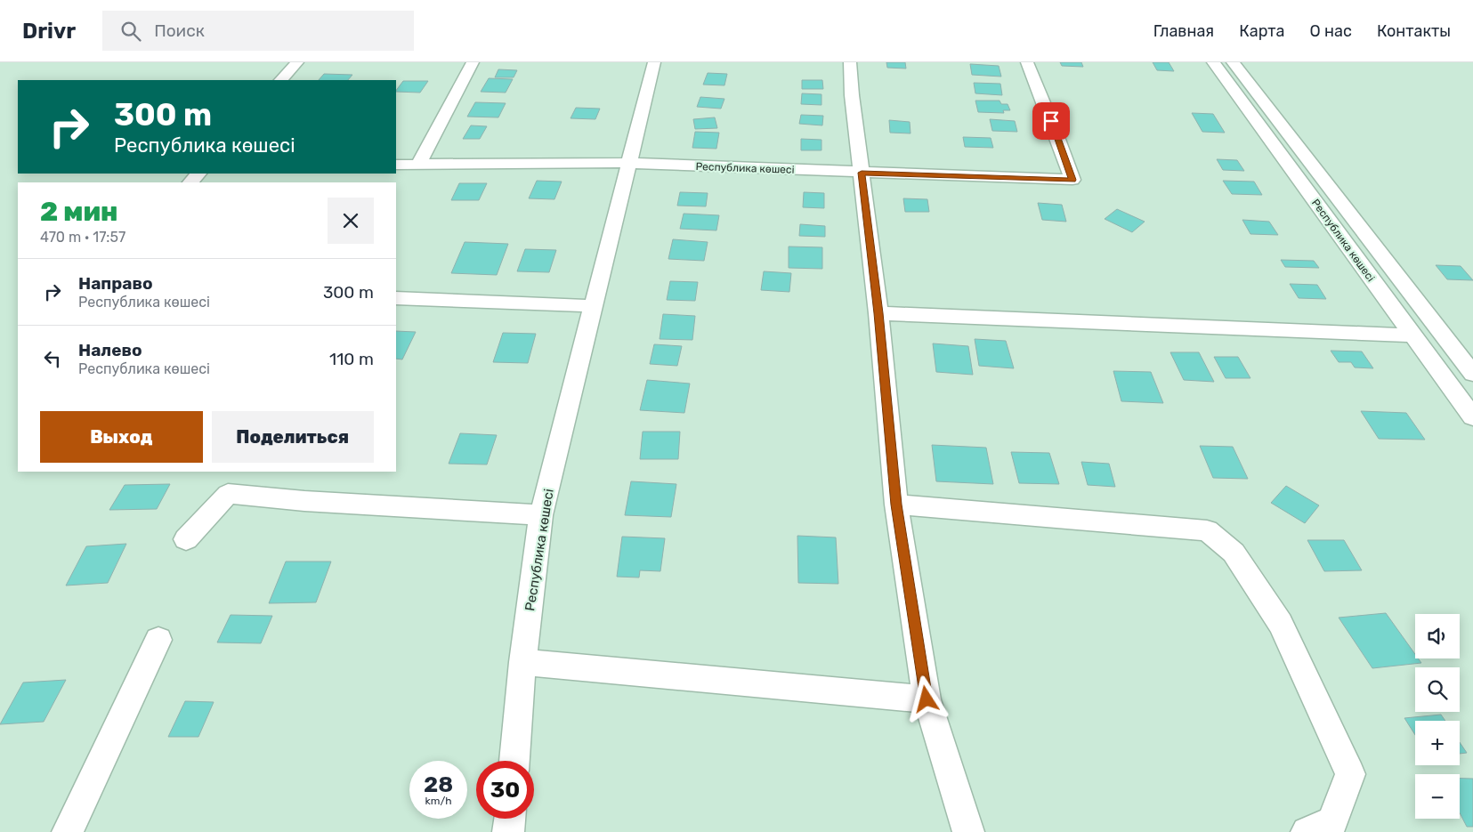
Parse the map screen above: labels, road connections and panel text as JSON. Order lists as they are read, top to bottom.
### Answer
{
  "streets": {
    "street": ["Республика көшесі"]
  },
  "page": {
    "header": "Drivr",
    "search": "Поиск",
    "nav": [
      "Главная",
      "Карта",
      "О нас",
      "Контакты"
    ],
    "turn": ["300 m", "Республика көшесі"],
    "heading": ["2 мин", "470 m · 17:57"],
    "list": [
      {
        "name": "Направо",
        "note": "Республика көшесі",
        "value": "300 m"
      },
      {
        "name": "Налево",
        "note": "Республика көшесі",
        "value": "110 m"
      }
    ],
    "buttons": ["Выход", "Поделиться"],
    "map_buttons": ["+", "−"],
    "speed": "28 km/h",
    "limit": "30"
  }
}
